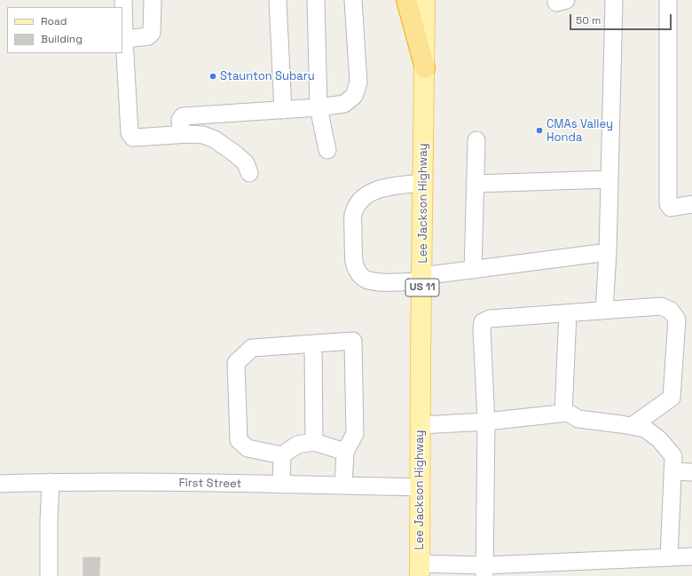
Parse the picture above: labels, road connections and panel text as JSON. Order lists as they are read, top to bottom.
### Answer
{
  "streets": {
    "main road": ["Lee Jackson Highway", "US 11"],
    "street": ["First Street"]
  },
  "crossings": [
    ["Lee Jackson Highway", "First Street"]
  ],
  "places": ["Staunton Subaru", "CMAs Valley Honda"],
  "legend": ["Road", "Building"],
  "scale_bar": "50 m"
}
